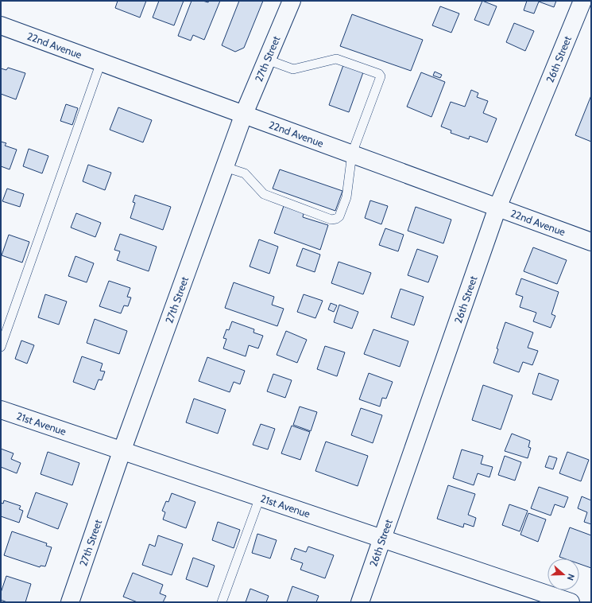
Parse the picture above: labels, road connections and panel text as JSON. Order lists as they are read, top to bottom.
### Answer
{
  "streets": {
    "street": [
      "22nd Avenue",
      "27th Street",
      "26th Street",
      "21st Avenue"
    ]
  },
  "crossings": [
    ["22nd Avenue", "27th Street"],
    ["22nd Avenue", "26th Street"],
    ["27th Street", "21st Avenue"],
    ["26th Street", "21st Avenue"]
  ],
  "north": "right"
}
